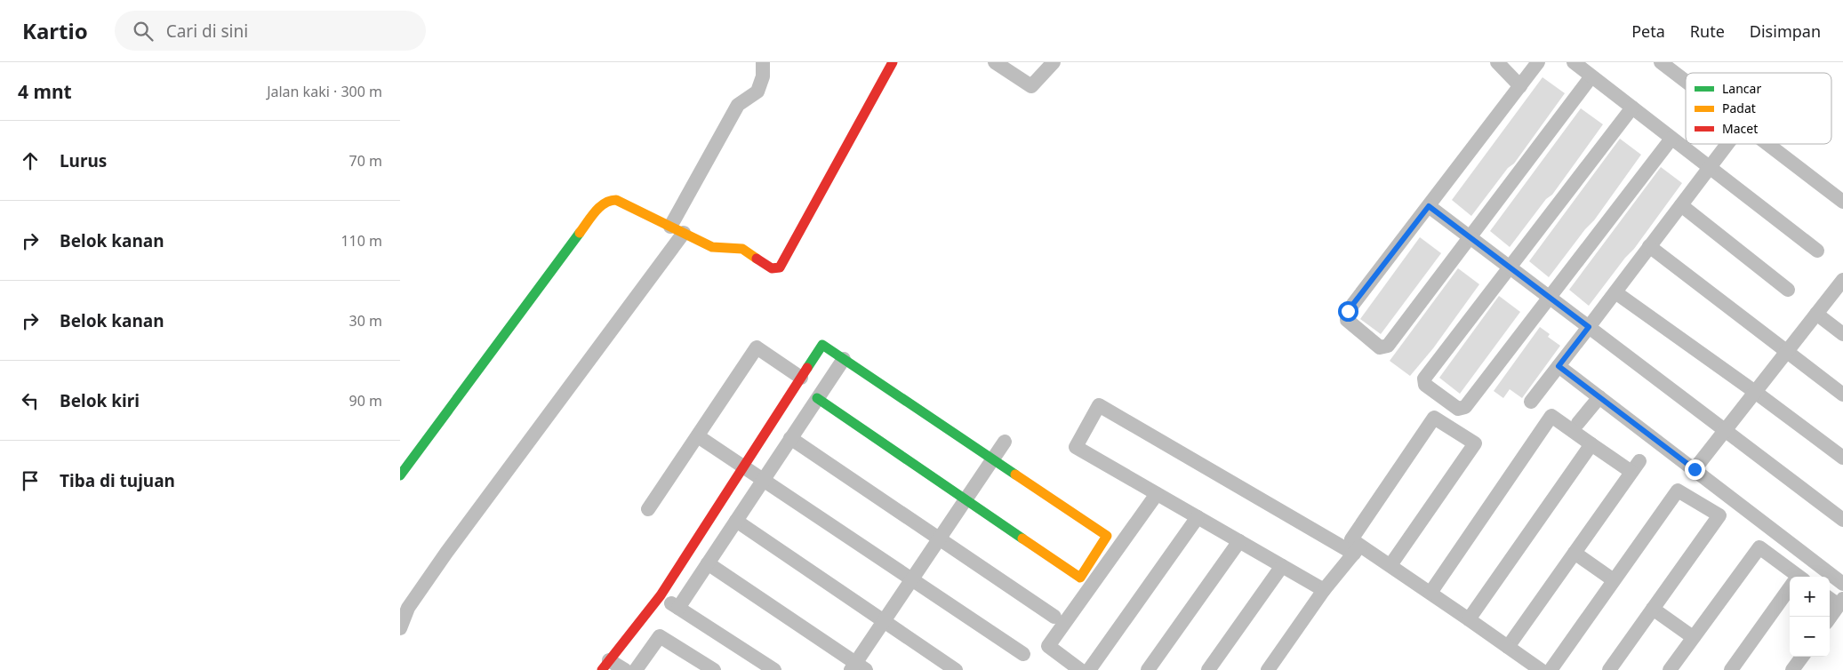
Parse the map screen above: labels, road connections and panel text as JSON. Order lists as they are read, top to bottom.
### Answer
{
  "legend": ["Lancar", "Padat", "Macet"],
  "page": {
    "header": "Kartio",
    "search": "Cari di sini",
    "nav": ["Peta", "Rute", "Disimpan"],
    "heading": ["4 mnt", "Jalan kaki · 300 m"],
    "list": [
      ["Lurus", "70 m"],
      ["Belok kanan", "110 m"],
      ["Belok kanan", "30 m"],
      ["Belok kiri", "90 m"],
      "Tiba di tujuan"
    ],
    "map_buttons": ["+", "−"]
  }
}
